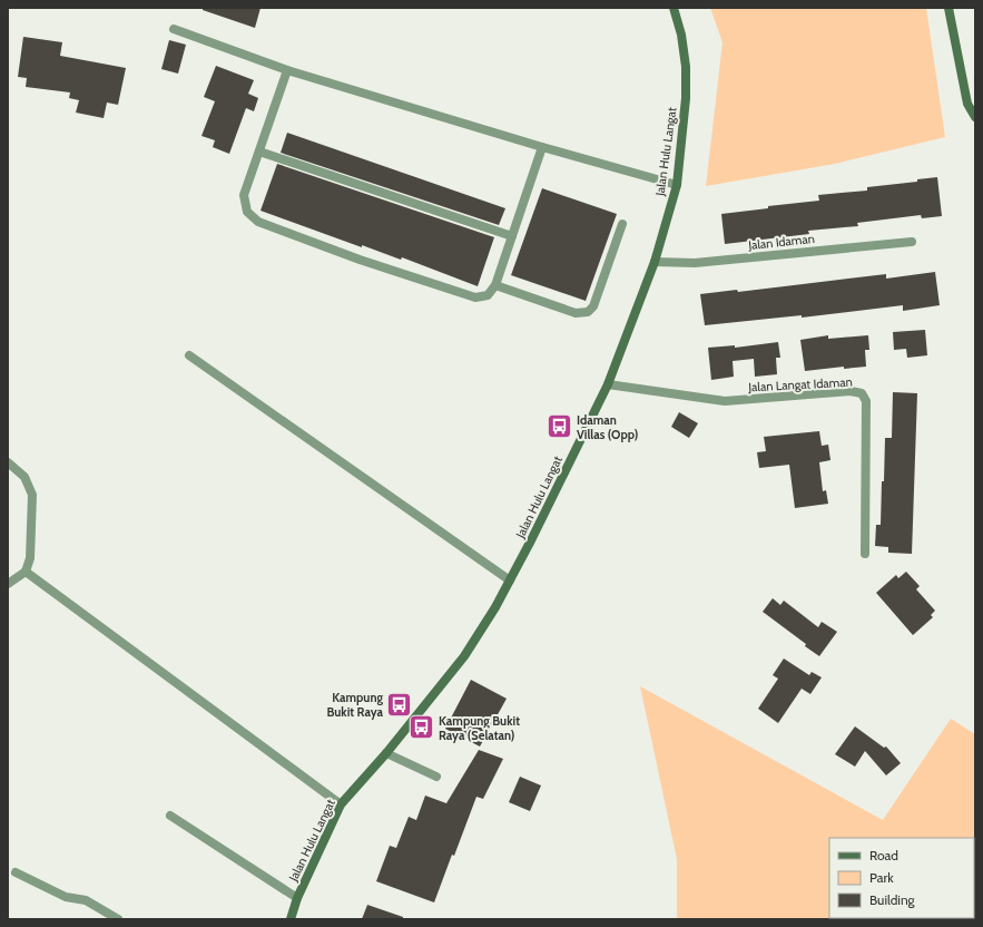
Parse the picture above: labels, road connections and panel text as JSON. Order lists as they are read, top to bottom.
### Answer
{
  "streets": {
    "main road": ["Jalan Hulu Langat"],
    "street": ["Jalan Idaman", "Jalan Langat Idaman"]
  },
  "crossings": [
    ["Jalan Hulu Langat", "Jalan Idaman"],
    ["Jalan Hulu Langat", "Jalan Langat Idaman"]
  ],
  "places": {
    "bus stop": ["Idaman Villas (Opp)", "Kampung Bukit Raya", "Kampung Bukit Raya (Selatan)"]
  },
  "legend": ["Road", "Park", "Building"]
}
